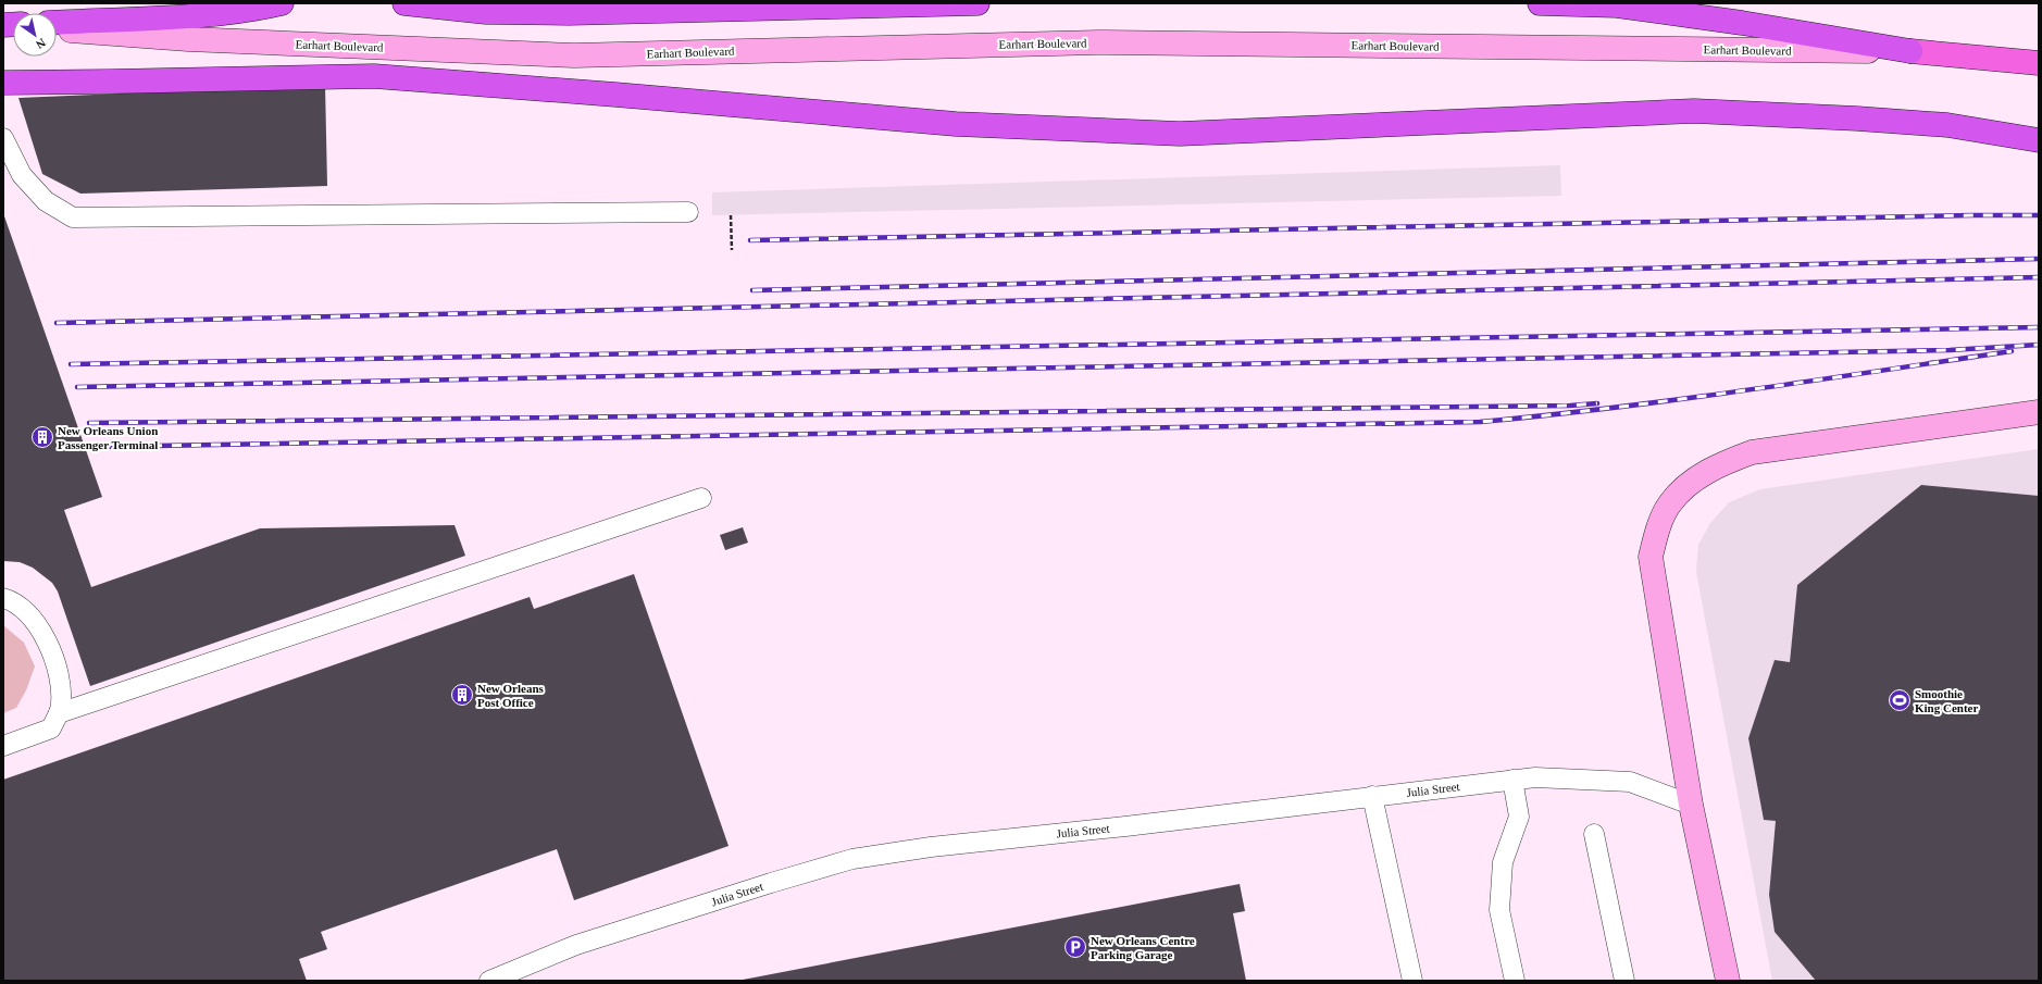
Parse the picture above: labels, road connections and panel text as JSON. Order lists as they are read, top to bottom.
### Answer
{
  "streets": {
    "main road": ["Earhart Boulevard"],
    "lane": ["Julia Street"]
  },
  "places": {
    "building": ["New Orleans Union Passenger Terminal", "New Orleans Post Office"],
    "sports": ["Smoothie King Center"],
    "parking": ["New Orleans Centre Parking Garage"]
  },
  "north": "bottom right"
}
